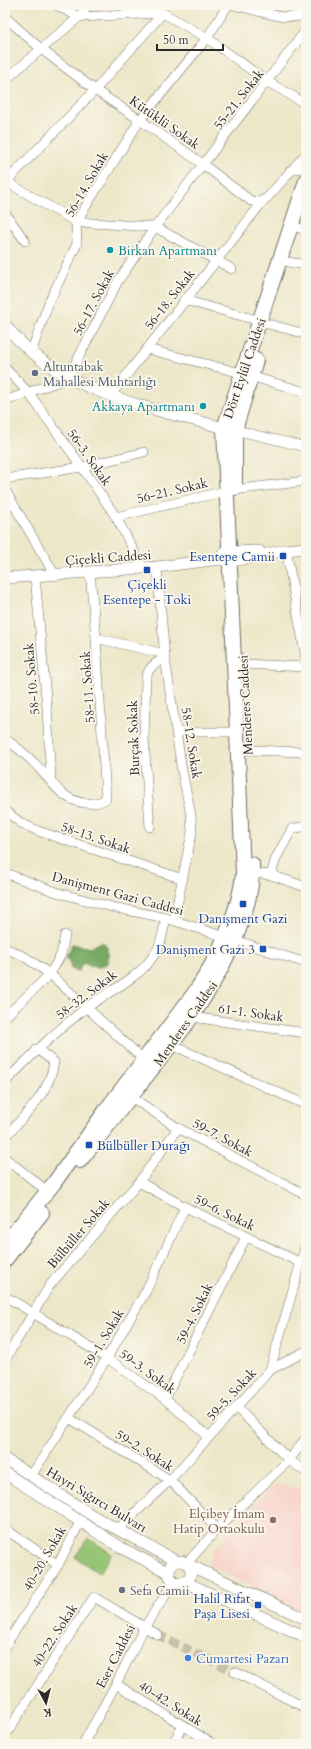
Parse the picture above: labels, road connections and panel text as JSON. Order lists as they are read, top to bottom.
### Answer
{
  "streets": {
    "main road": ["Dört Eylül Caddesi", "Menderes Caddesi"],
    "street": [
      "55-21. Sokak",
      "Kütüklü Sokak",
      "56-14. Sokak",
      "56-18. Sokak",
      "56-17. Sokak",
      "56-3. Sokak",
      "56-21. Sokak",
      "Çiçekli Caddesi",
      "58-10. Sokak",
      "58-11. Sokak",
      "Burçak Sokak",
      "58-12. Sokak",
      "58-13. Sokak",
      "Danişment Gazi Caddesi",
      "58-32. Sokak",
      "61-1. Sokak",
      "59-7. Sokak",
      "59-6. Sokak",
      "Bülbüller Sokak",
      "59-4. Sokak",
      "59-1. Sokak",
      "59-3. Sokak",
      "59-5. Sokak",
      "59-2. Sokak",
      "Hayri Sığırcı Bulvarı",
      "40-20. Sokak",
      "40-22. Sokak",
      "Eser Caddesi",
      "40-42. Sokak"
    ]
  },
  "crossings": [
    ["55-21. Sokak", "Kütüklü Sokak"],
    ["55-21. Sokak", "56-17. Sokak"],
    ["Kütüklü Sokak", "56-14. Sokak"],
    ["Kütüklü Sokak", "56-18. Sokak"],
    ["Kütüklü Sokak", "56-17. Sokak"],
    ["Dört Eylül Caddesi", "56-21. Sokak"],
    ["Dört Eylül Caddesi", "Çiçekli Caddesi"],
    ["Dört Eylül Caddesi", "Menderes Caddesi"],
    ["56-3. Sokak", "56-21. Sokak"],
    ["56-3. Sokak", "Çiçekli Caddesi"],
    ["Çiçekli Caddesi", "58-10. Sokak"],
    ["Çiçekli Caddesi", "58-11. Sokak"],
    ["Çiçekli Caddesi", "Menderes Caddesi"],
    ["Çiçekli Caddesi", "58-12. Sokak"],
    ["58-10. Sokak", "58-11. Sokak"],
    ["Menderes Caddesi", "Danişment Gazi Caddesi"],
    ["Menderes Caddesi", "61-1. Sokak"],
    ["Menderes Caddesi", "59-7. Sokak"],
    ["Burçak Sokak", "58-12. Sokak"],
    ["58-12. Sokak", "58-13. Sokak"],
    ["58-12. Sokak", "Danişment Gazi Caddesi"],
    ["58-12. Sokak", "58-32. Sokak"],
    ["Danişment Gazi Caddesi", "58-32. Sokak"],
    ["59-7. Sokak", "Bülbüller Sokak"],
    ["59-6. Sokak", "Bülbüller Sokak"],
    ["59-6. Sokak", "59-4. Sokak"],
    ["59-6. Sokak", "59-1. Sokak"],
    ["59-6. Sokak", "59-5. Sokak"],
    ["Bülbüller Sokak", "59-3. Sokak"],
    ["59-4. Sokak", "59-3. Sokak"],
    ["59-1. Sokak", "59-3. Sokak"],
    ["59-1. Sokak", "59-2. Sokak"],
    ["59-1. Sokak", "Hayri Sığırcı Bulvarı"],
    ["59-3. Sokak", "59-5. Sokak"],
    ["59-5. Sokak", "59-2. Sokak"],
    ["59-5. Sokak", "Hayri Sığırcı Bulvarı"],
    ["Hayri Sığırcı Bulvarı", "40-20. Sokak"],
    ["Hayri Sığırcı Bulvarı", "Eser Caddesi"],
    ["40-22. Sokak", "Eser Caddesi"],
    ["Eser Caddesi", "40-42. Sokak"]
  ],
  "places": {
    "other": [
      "Birkan Apartmanı",
      "Altuntabak Mahallesi Muhtarlığı",
      "Akkaya Apartmanı",
      "Elçibey İmam Hatip Ortaokulu",
      "Sefa Camii",
      "Cumartesi Pazarı"
    ],
    "transit": [
      "Esentepe Camii",
      "Çiçekli Esentepe - Toki",
      "Danışment Gazi",
      "Danişment Gazi 3",
      "Bülbüller Durağı",
      "Halil Rıfat Paşa Lisesi"
    ]
  },
  "scale_bar": "50 m",
  "north": "bottom"
}
